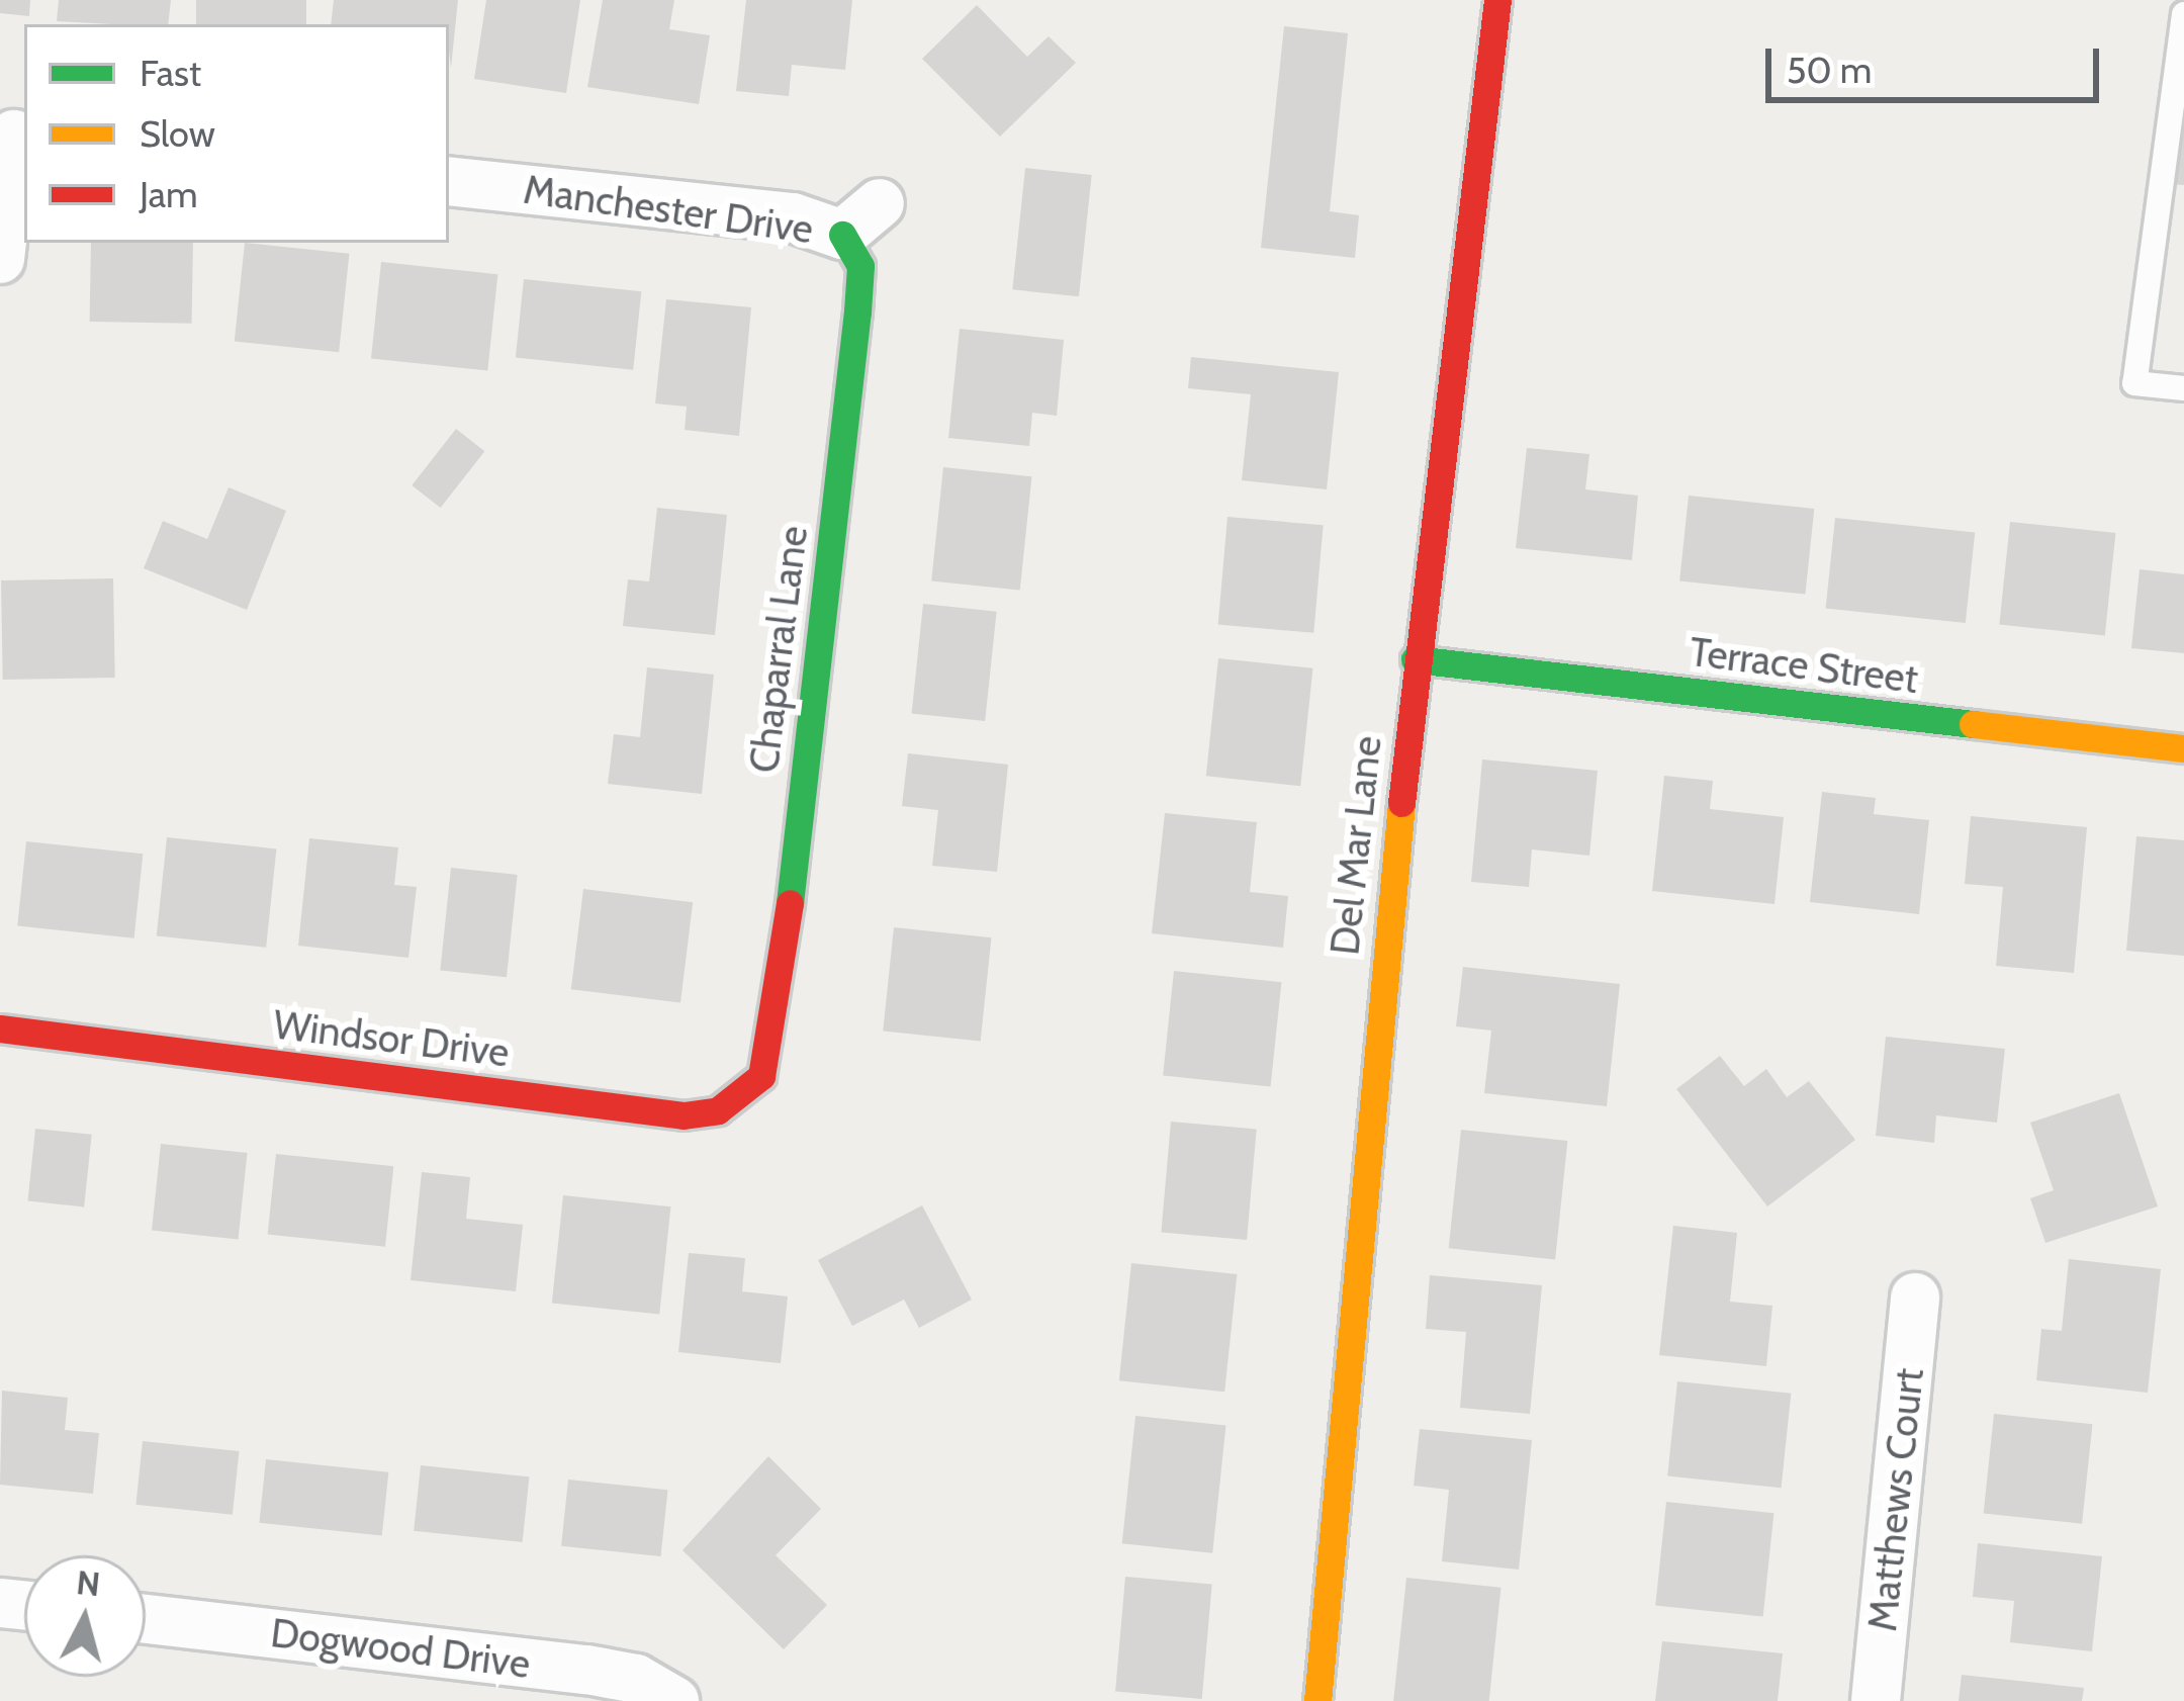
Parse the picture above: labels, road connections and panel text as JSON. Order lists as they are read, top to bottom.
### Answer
{
  "streets": {
    "street": [
      "Manchester Drive",
      "Chaparral Lane",
      "Terrace Street",
      "Del Mar Lane",
      "Windsor Drive",
      "Matthews Court",
      "Dogwood Drive"
    ]
  },
  "crossings": [
    ["Manchester Drive", "Chaparral Lane"],
    ["Chaparral Lane", "Windsor Drive"],
    ["Terrace Street", "Del Mar Lane"]
  ],
  "legend": ["Fast", "Slow", "Jam"],
  "scale_bar": "50 m",
  "north": "top"
}
